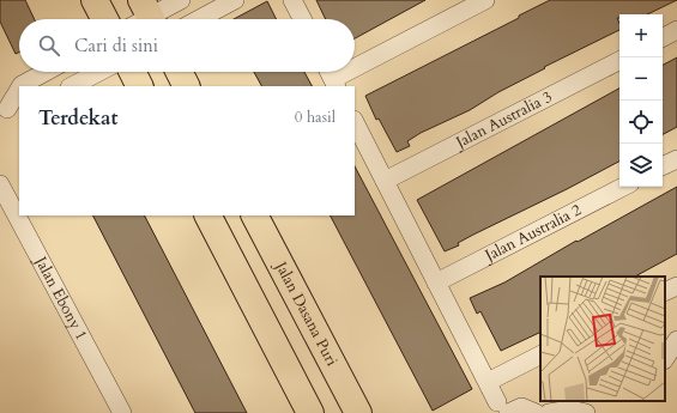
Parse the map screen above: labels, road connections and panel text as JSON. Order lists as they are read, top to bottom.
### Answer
{
  "streets": {
    "main road": ["Jalan Dasana Puri"],
    "street": ["Jalan Australia 3", "Jalan Australia 2", "Jalan Ebony 1"]
  },
  "page": {
    "map_buttons": ["+", "−"],
    "search": "Cari di sini",
    "heading": ["Terdekat", "0 hasil"]
  }
}
